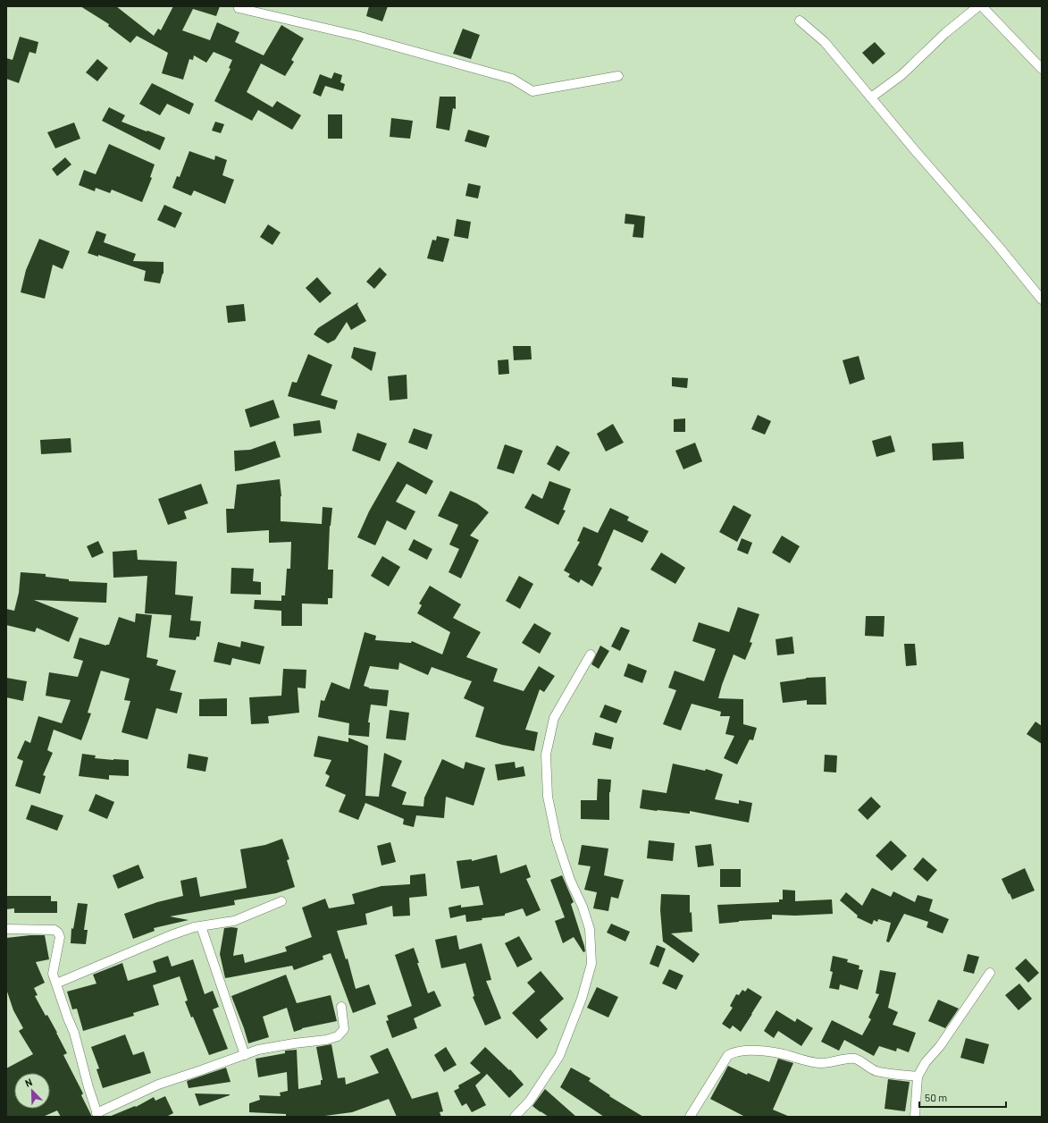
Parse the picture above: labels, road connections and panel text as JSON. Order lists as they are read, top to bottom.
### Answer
{
  "scale_bar": "50 m",
  "north": "top left"
}
